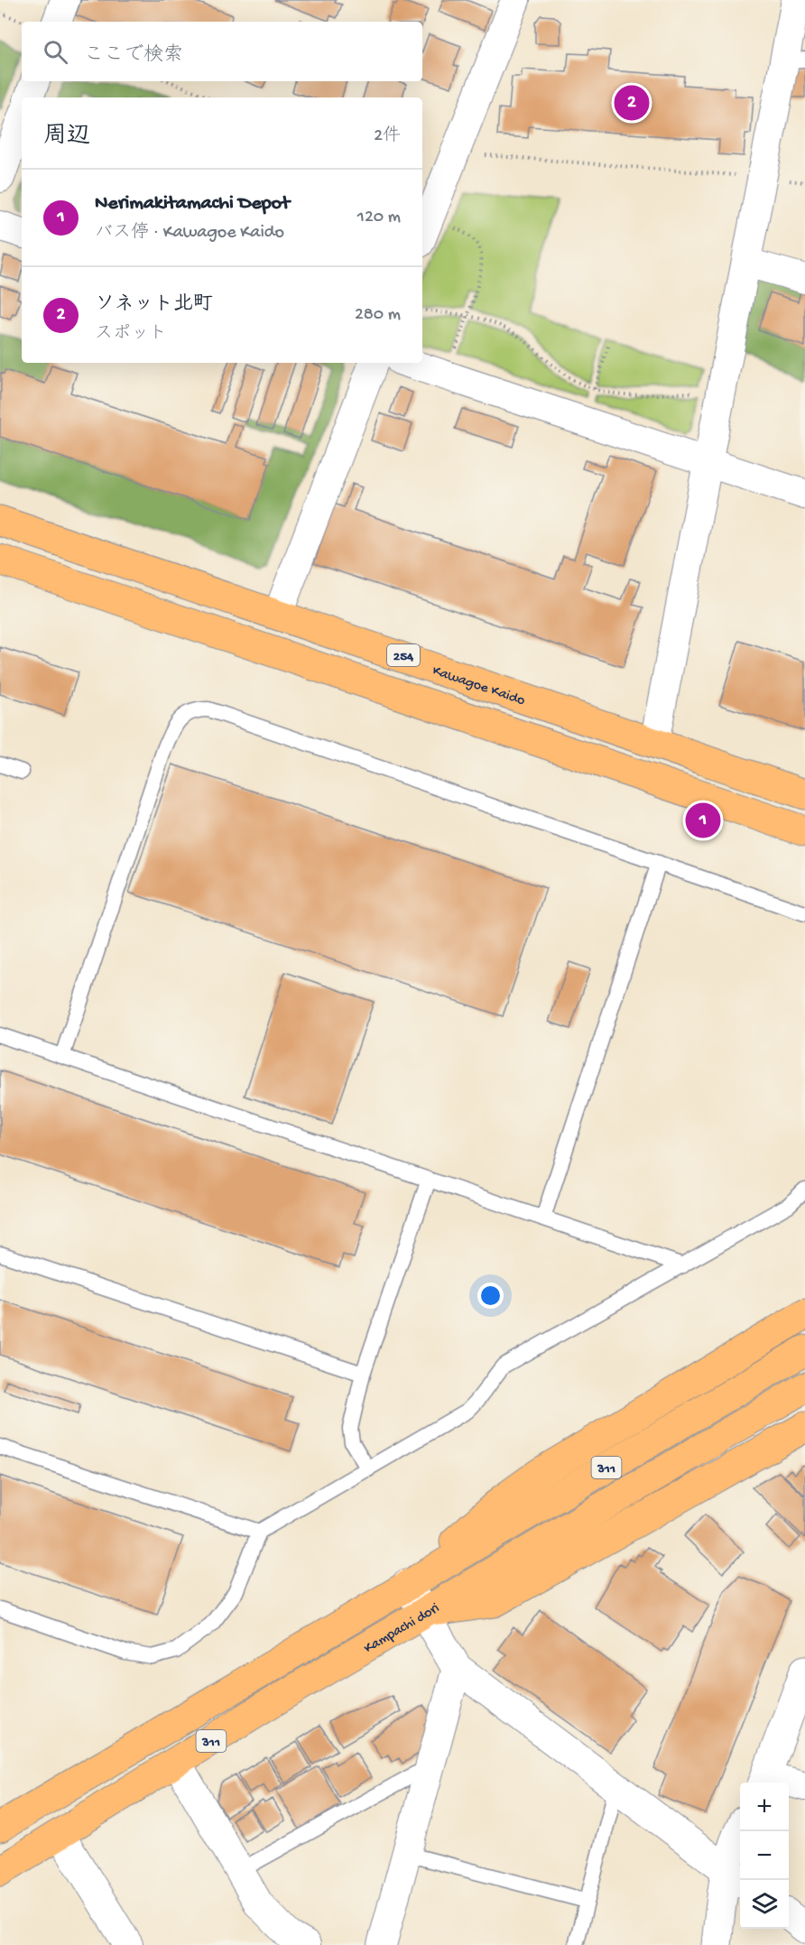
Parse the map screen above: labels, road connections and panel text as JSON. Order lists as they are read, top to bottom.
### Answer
{
  "streets": {
    "main road": [
      "254",
      "Kawagoe Kaido",
      "311",
      "Kampachi dori"
    ]
  },
  "page": {
    "search": "ここで検索",
    "pins": ["2", "1"],
    "heading": ["周辺", "2件"],
    "list": [
      {
        "mark": "1",
        "name": "Nerimakitamachi Depot",
        "note": "バス停 · Kawagoe Kaido",
        "value": "120 m"
      },
      {
        "mark": "2",
        "name": "ソネット北町",
        "note": "スポット",
        "value": "280 m"
      }
    ],
    "map_buttons": ["+", "−"]
  }
}
